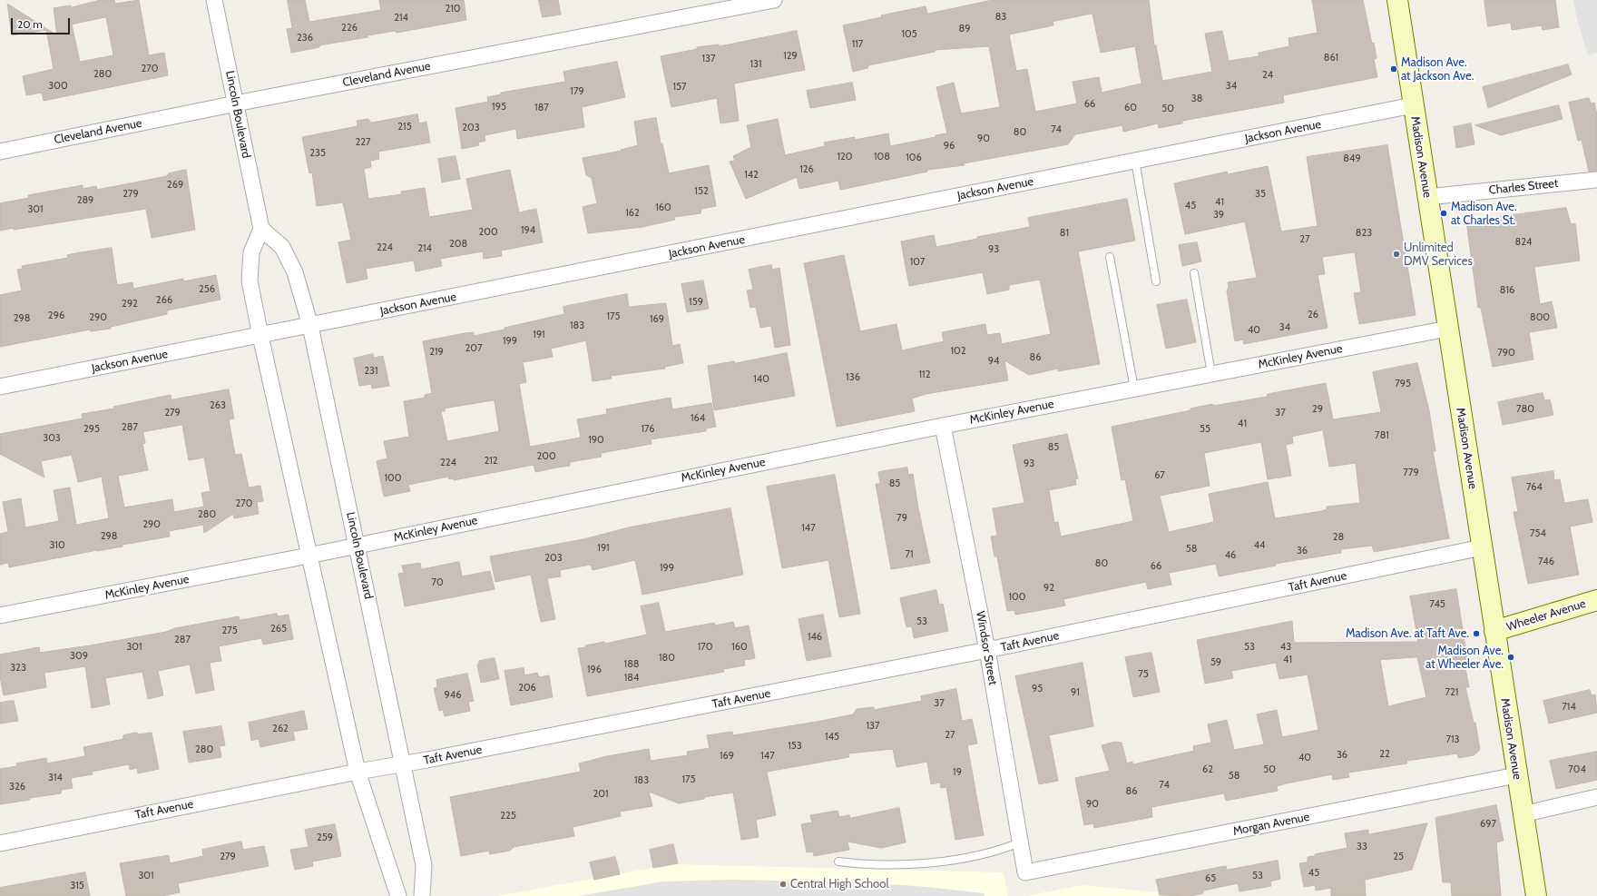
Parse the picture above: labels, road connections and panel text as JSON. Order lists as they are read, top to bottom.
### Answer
{
  "streets": {
    "main road": ["Madison Avenue", "Wheeler Avenue"],
    "street": [
      "Cleveland Avenue",
      "Lincoln Boulevard",
      "Jackson Avenue",
      "Charles Street",
      "McKinley Avenue",
      "Taft Avenue",
      "Windsor Street",
      "Morgan Avenue"
    ]
  },
  "crossings": [
    ["Cleveland Avenue", "Lincoln Boulevard"],
    ["Lincoln Boulevard", "Jackson Avenue"],
    ["Lincoln Boulevard", "McKinley Avenue"],
    ["Lincoln Boulevard", "Taft Avenue"],
    ["Jackson Avenue", "Madison Avenue"],
    ["Madison Avenue", "Charles Street"],
    ["Madison Avenue", "McKinley Avenue"],
    ["Madison Avenue", "Taft Avenue"],
    ["Madison Avenue", "Wheeler Avenue"],
    ["Madison Avenue", "Morgan Avenue"],
    ["McKinley Avenue", "Windsor Street"],
    ["Taft Avenue", "Windsor Street"],
    ["Windsor Street", "Morgan Avenue"]
  ],
  "places": [
    "Madison Ave. at Jackson Ave.",
    "Madison Ave. at Charles St.",
    "Unlimited DMV Services",
    "Madison Ave. at Taft Ave.",
    "Madison Ave. at Wheeler Ave.",
    "Central High School"
  ],
  "house_numbers": [
    "210",
    "83",
    "214",
    "226",
    "89",
    "105",
    "236",
    "117",
    "129",
    "861",
    "137",
    "131",
    "270",
    "280",
    "24",
    "300",
    "34",
    "157",
    "179",
    "38",
    "66",
    "195",
    "187",
    "60",
    "50",
    "215",
    "203",
    "74",
    "80",
    "90",
    "227",
    "96",
    "235",
    "120",
    "108",
    "106",
    "849",
    "126",
    "142",
    "269",
    "152",
    "279",
    "35",
    "289",
    "41",
    "45",
    "160",
    "301",
    "162",
    "39",
    "194",
    "200",
    "81",
    "823",
    "27",
    "824",
    "208",
    "224",
    "214",
    "93",
    "107",
    "256",
    "816",
    "266",
    "159",
    "292",
    "26",
    "296",
    "175",
    "290",
    "800",
    "298",
    "169",
    "183",
    "34",
    "40",
    "191",
    "199",
    "207",
    "102",
    "219",
    "790",
    "86",
    "94",
    "231",
    "112",
    "136",
    "140",
    "795",
    "263",
    "29",
    "780",
    "279",
    "37",
    "164",
    "41",
    "287",
    "295",
    "176",
    "55",
    "781",
    "303",
    "190",
    "85",
    "200",
    "212",
    "224",
    "93",
    "779",
    "67",
    "100",
    "85",
    "764",
    "270",
    "280",
    "79",
    "290",
    "147",
    "754",
    "298",
    "28",
    "310",
    "44",
    "191",
    "58",
    "36",
    "71",
    "46",
    "203",
    "746",
    "80",
    "66",
    "199",
    "70",
    "92",
    "100",
    "745",
    "53",
    "265",
    "275",
    "146",
    "287",
    "301",
    "170",
    "160",
    "53",
    "43",
    "309",
    "180",
    "41",
    "59",
    "188",
    "323",
    "196",
    "75",
    "184",
    "206",
    "95",
    "91",
    "721",
    "946",
    "37",
    "714",
    "137",
    "262",
    "27",
    "145",
    "713",
    "153",
    "280",
    "22",
    "36",
    "169",
    "147",
    "40",
    "62",
    "50",
    "704",
    "19",
    "58",
    "314",
    "175",
    "183",
    "74",
    "326",
    "86",
    "201",
    "90",
    "225",
    "697",
    "259",
    "33",
    "279",
    "25",
    "45",
    "301",
    "53",
    "65",
    "315"
  ],
  "scale_bar": "20 m"
}
